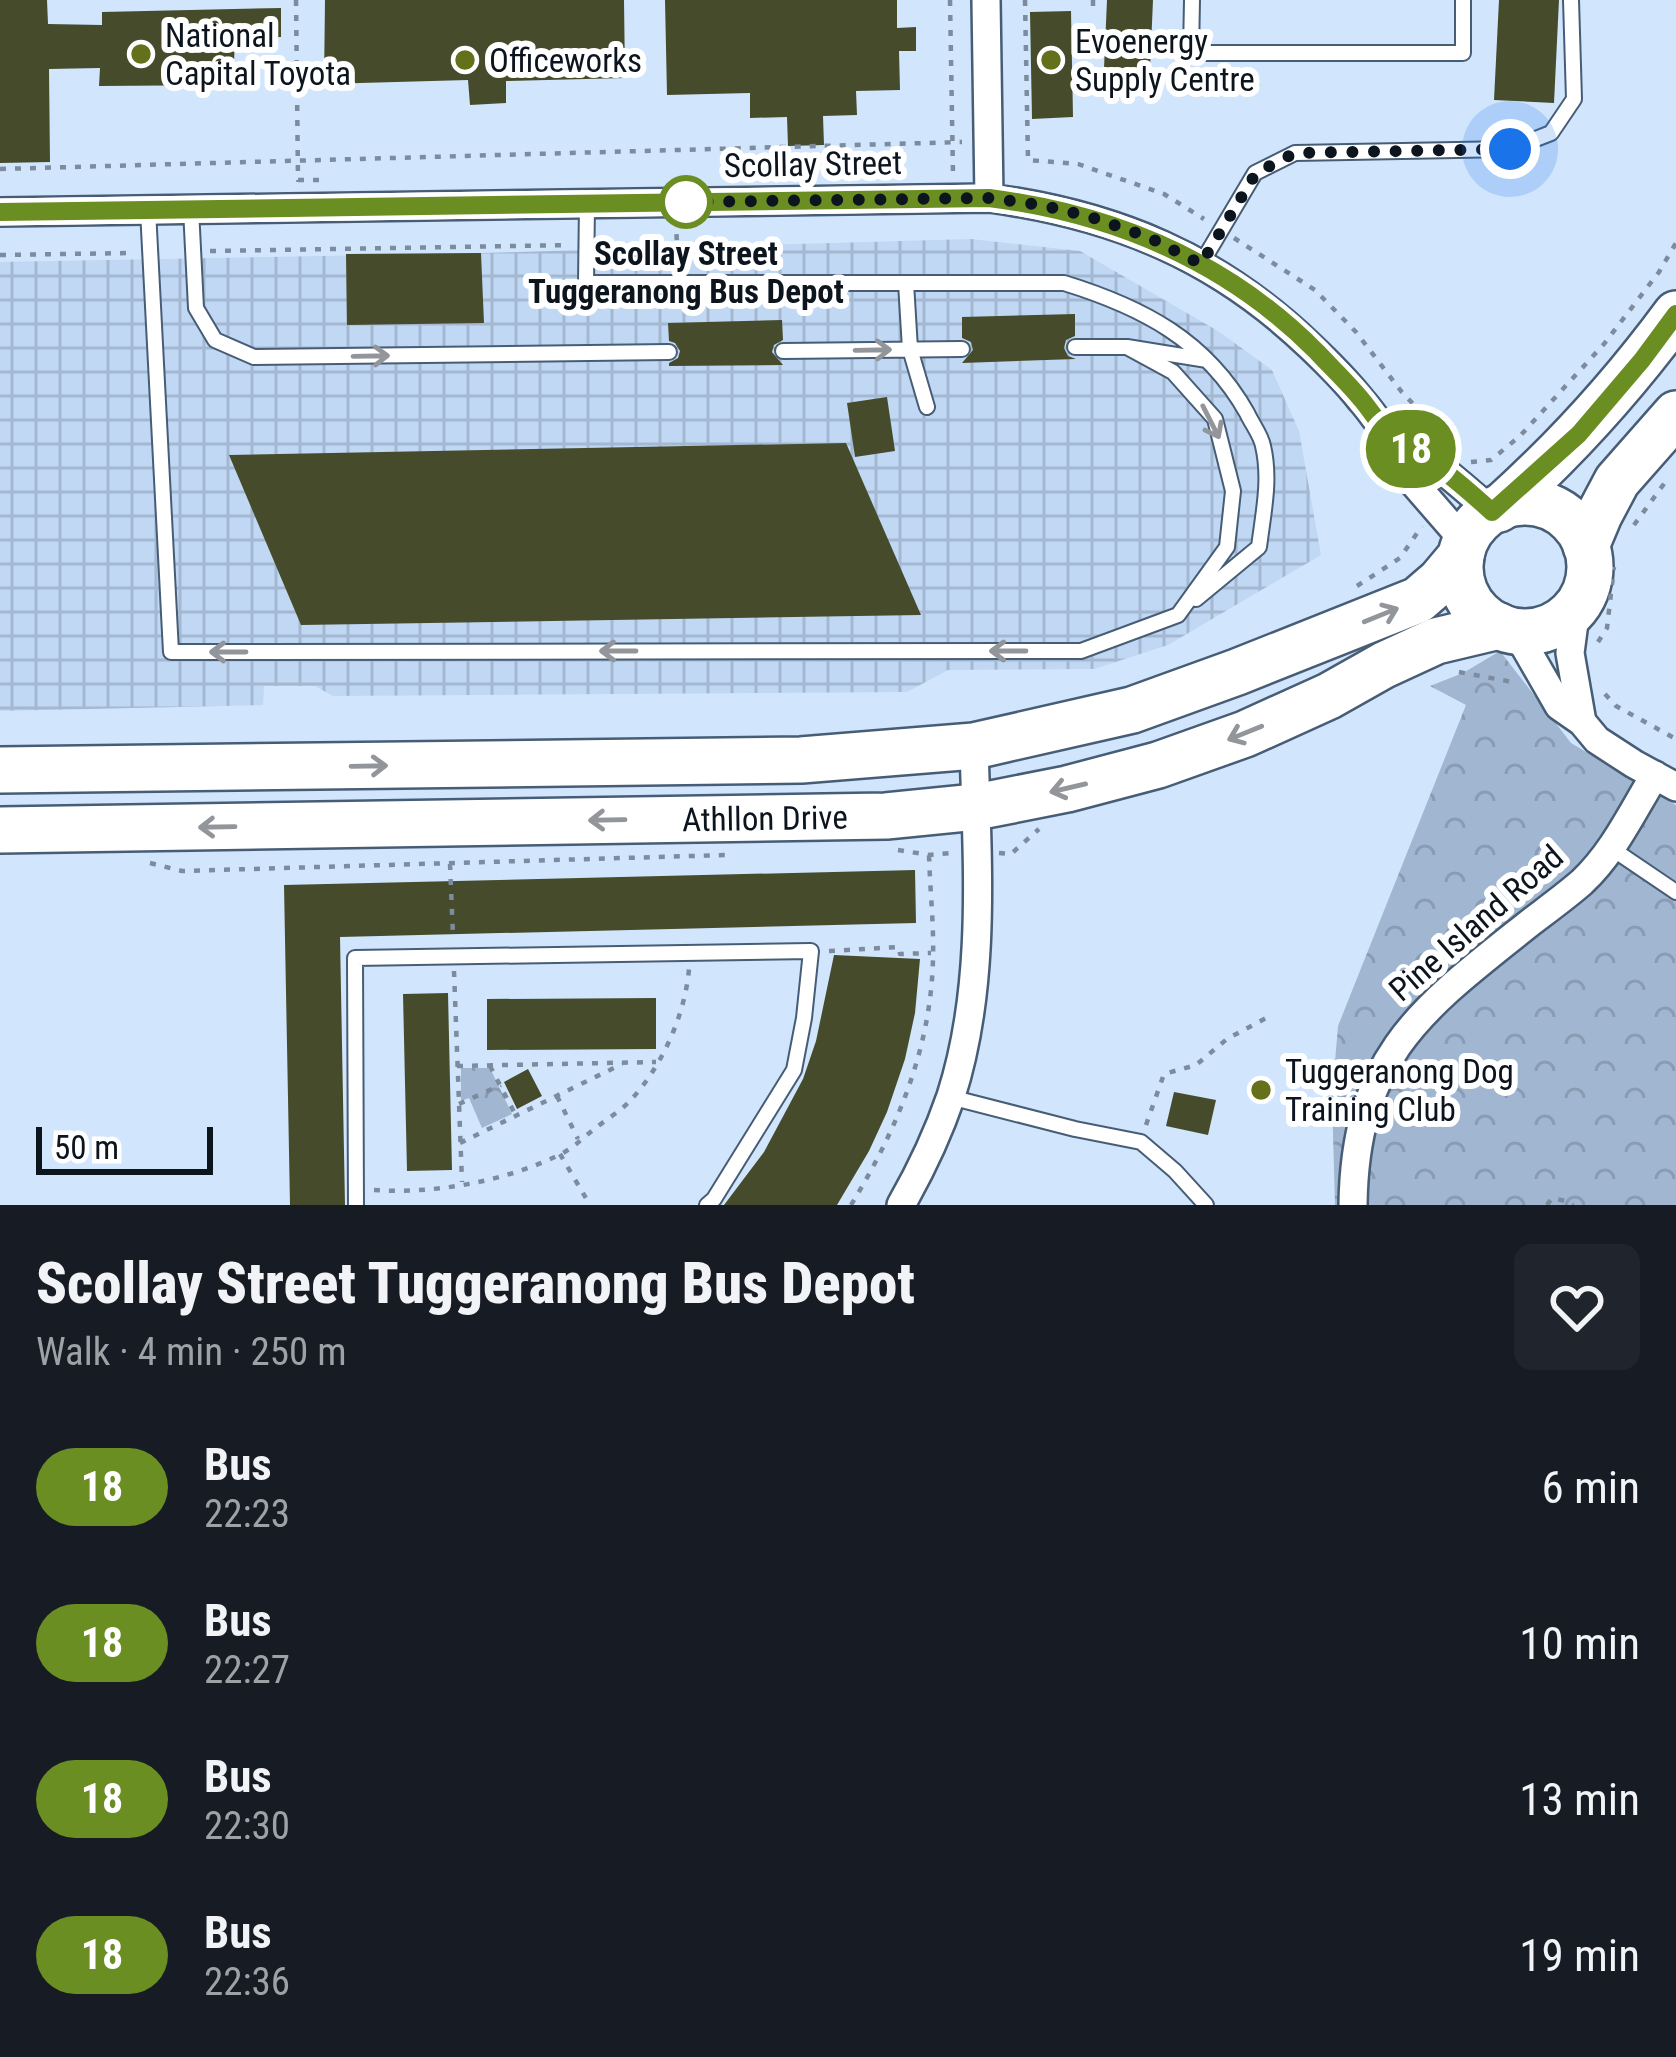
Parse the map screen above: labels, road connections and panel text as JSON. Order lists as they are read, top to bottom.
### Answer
{
  "streets": {
    "main road": ["Athllon Drive"],
    "street": ["Scollay Street", "Pine Island Road"]
  },
  "crossings": [
    ["Scollay Street", "Athllon Drive"]
  ],
  "places": [
    "National Capital Toyota",
    "Officeworks",
    "Evoenergy Supply Centre",
    "Scollay Street Tuggeranong Bus Depot",
    "Tuggeranong Dog Training Club"
  ],
  "lines": ["bus line 18"],
  "scale_bar": "50 m",
  "page": {
    "on_map": "18",
    "scale": "50 m",
    "heading": ["Scollay Street Tuggeranong Bus Depot", "Walk · 4 min · 250 m"],
    "list": [
      {
        "mark": "18",
        "name": "Bus",
        "note": "22:23",
        "value": "6 min"
      },
      {
        "mark": "18",
        "name": "Bus",
        "note": "22:27",
        "value": "10 min"
      },
      {
        "mark": "18",
        "name": "Bus",
        "note": "22:30",
        "value": "13 min"
      },
      {
        "mark": "18",
        "name": "Bus",
        "note": "22:36",
        "value": "19 min"
      }
    ]
  }
}
